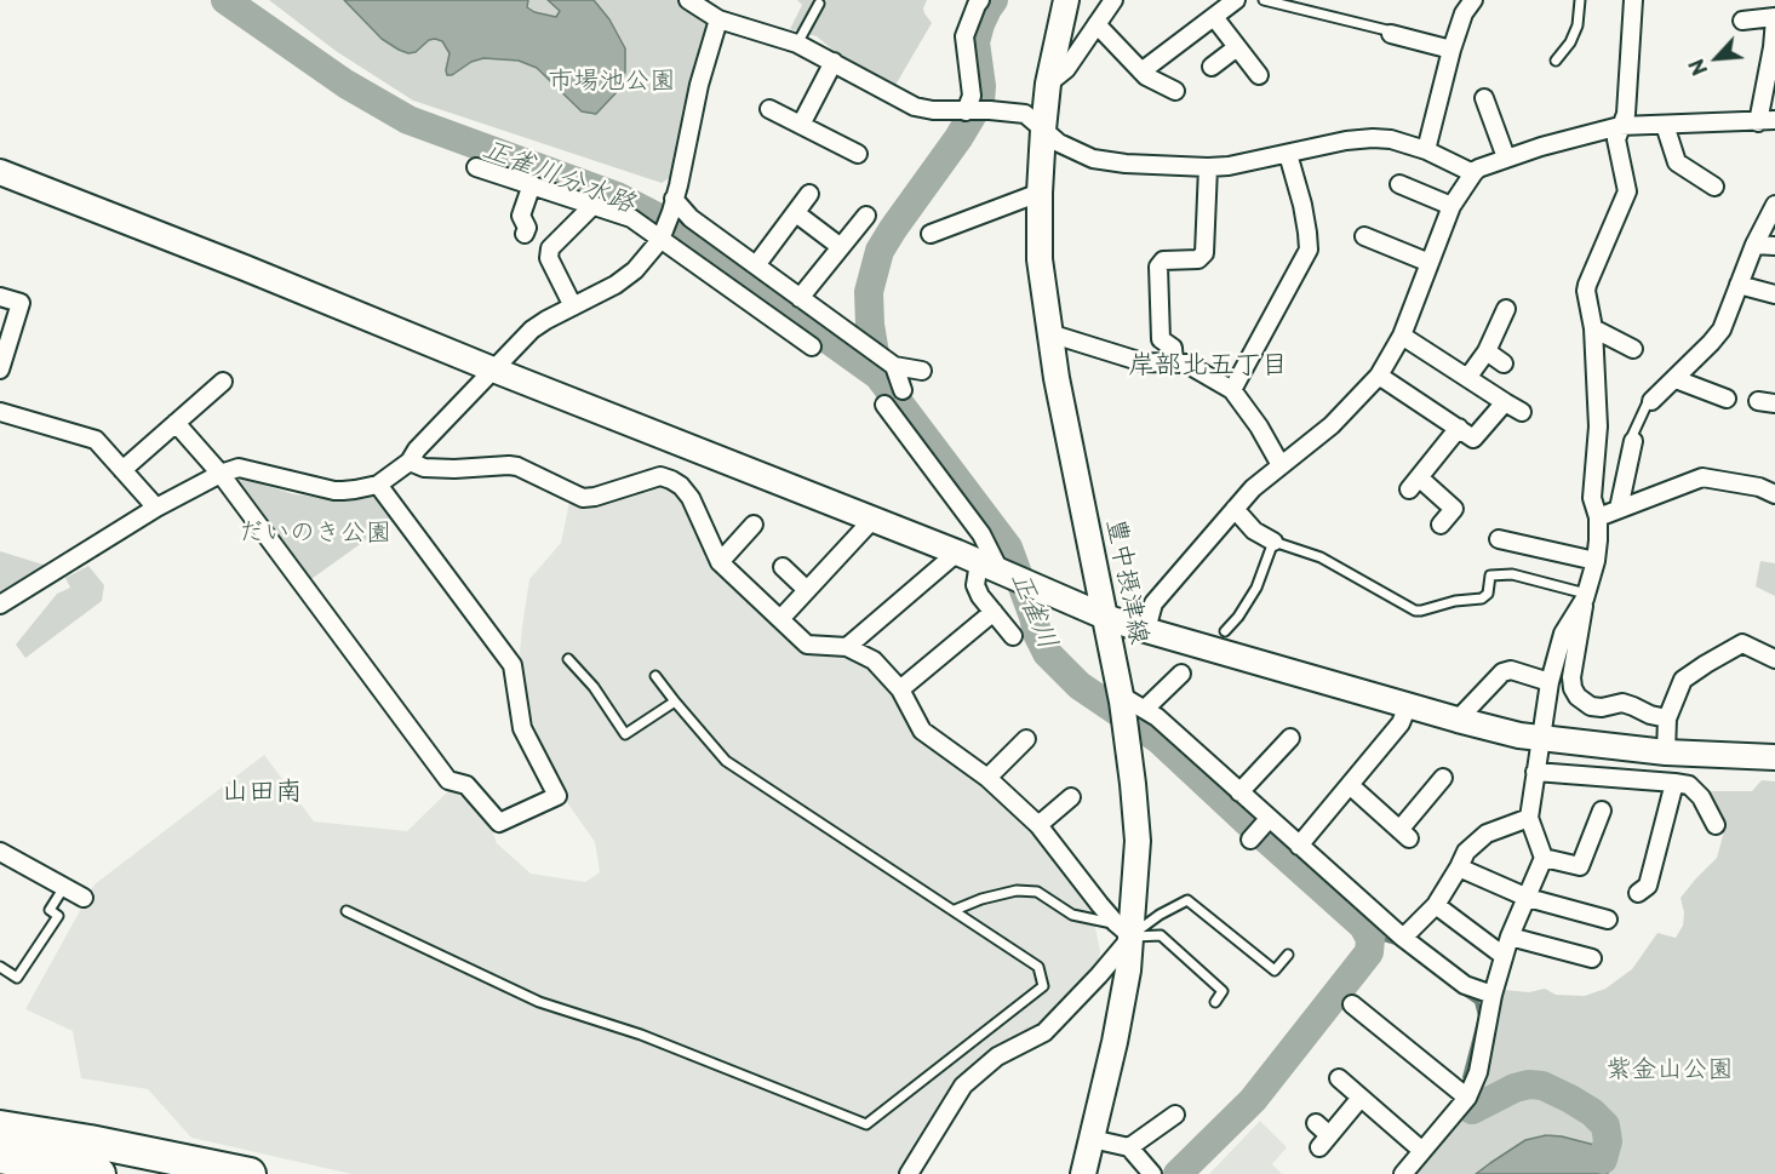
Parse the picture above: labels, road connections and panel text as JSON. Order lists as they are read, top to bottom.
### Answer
{
  "streets": {
    "street": ["豊中摂津線"]
  },
  "districts": ["岸部北五丁目", "山田南"],
  "water": ["正雀川分水路", "正雀川"],
  "parks": ["市場池公園", "だいのき公園", "紫金山公園"],
  "north": "bottom left"
}
